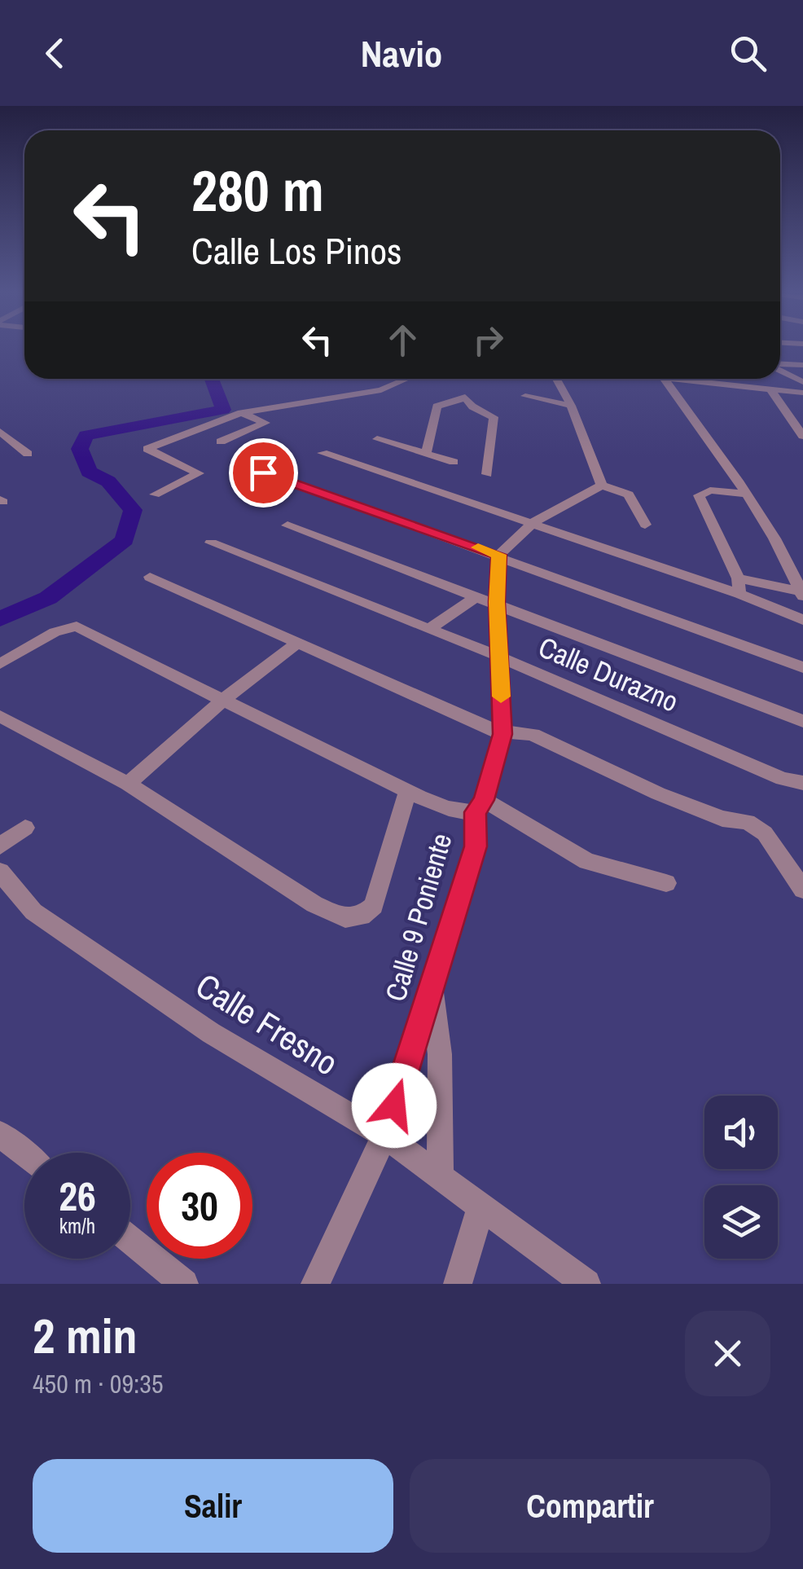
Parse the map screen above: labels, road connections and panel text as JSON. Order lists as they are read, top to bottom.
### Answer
{
  "streets": {
    "street": ["Calle Durazno", "Calle 9 Poniente", "Calle Fresno"]
  },
  "crossings": [
    ["Calle Durazno", "Calle 9 Poniente"],
    ["Calle 9 Poniente", "Calle Fresno"]
  ],
  "page": {
    "header": "Navio",
    "turn": ["280 m", "Calle Los Pinos"],
    "speed": "26 km/h",
    "limit": "30",
    "heading": ["2 min", "450 m · 09:35"],
    "buttons": ["Salir", "Compartir"]
  }
}
